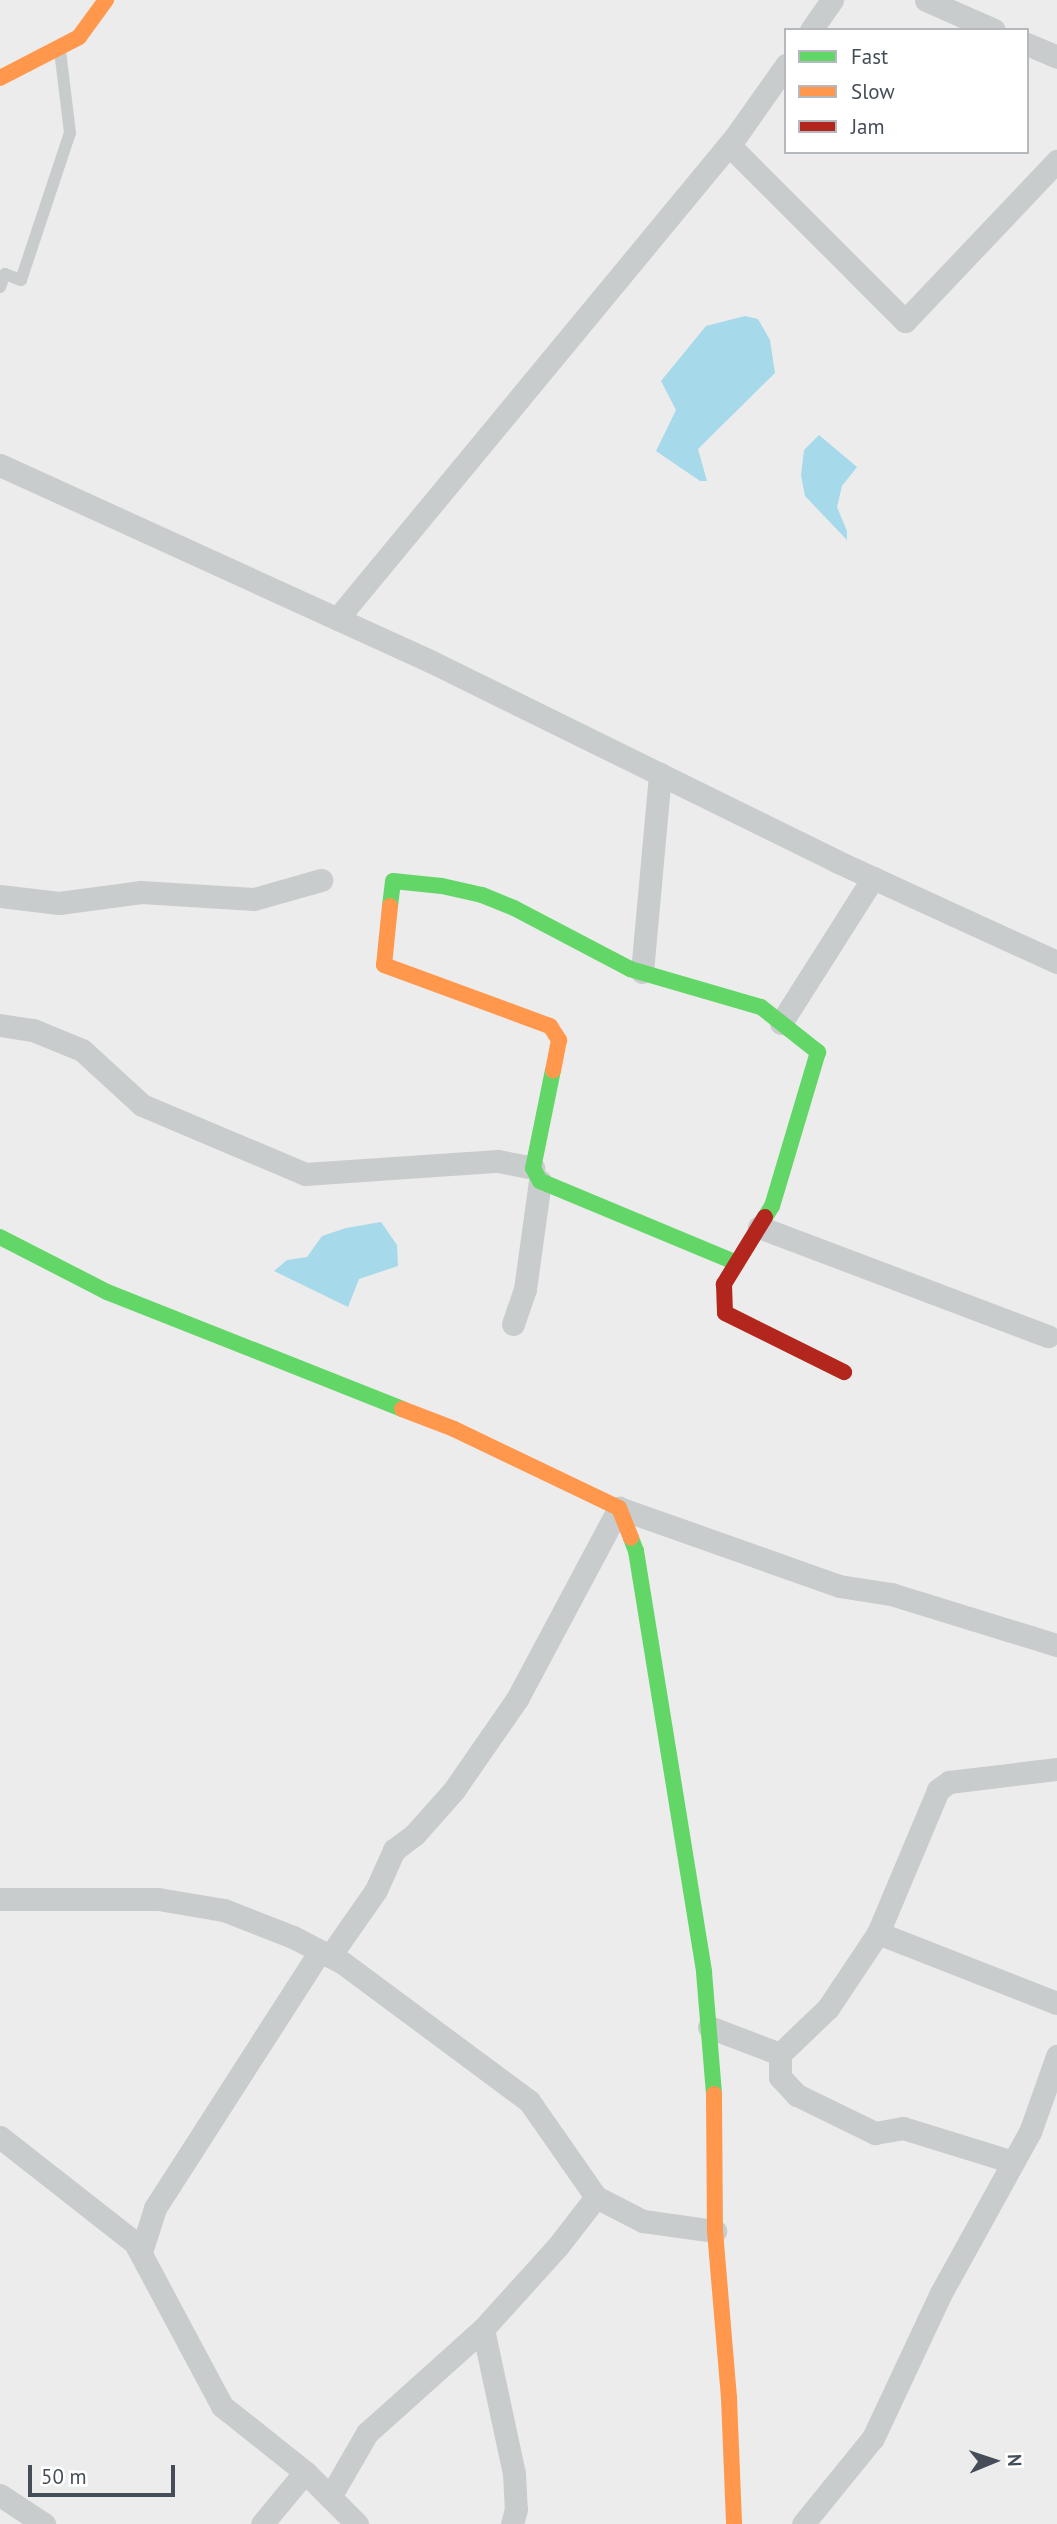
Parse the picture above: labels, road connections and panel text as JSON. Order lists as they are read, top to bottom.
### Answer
{
  "legend": ["Fast", "Slow", "Jam"],
  "scale_bar": "50 m",
  "north": "right"
}
